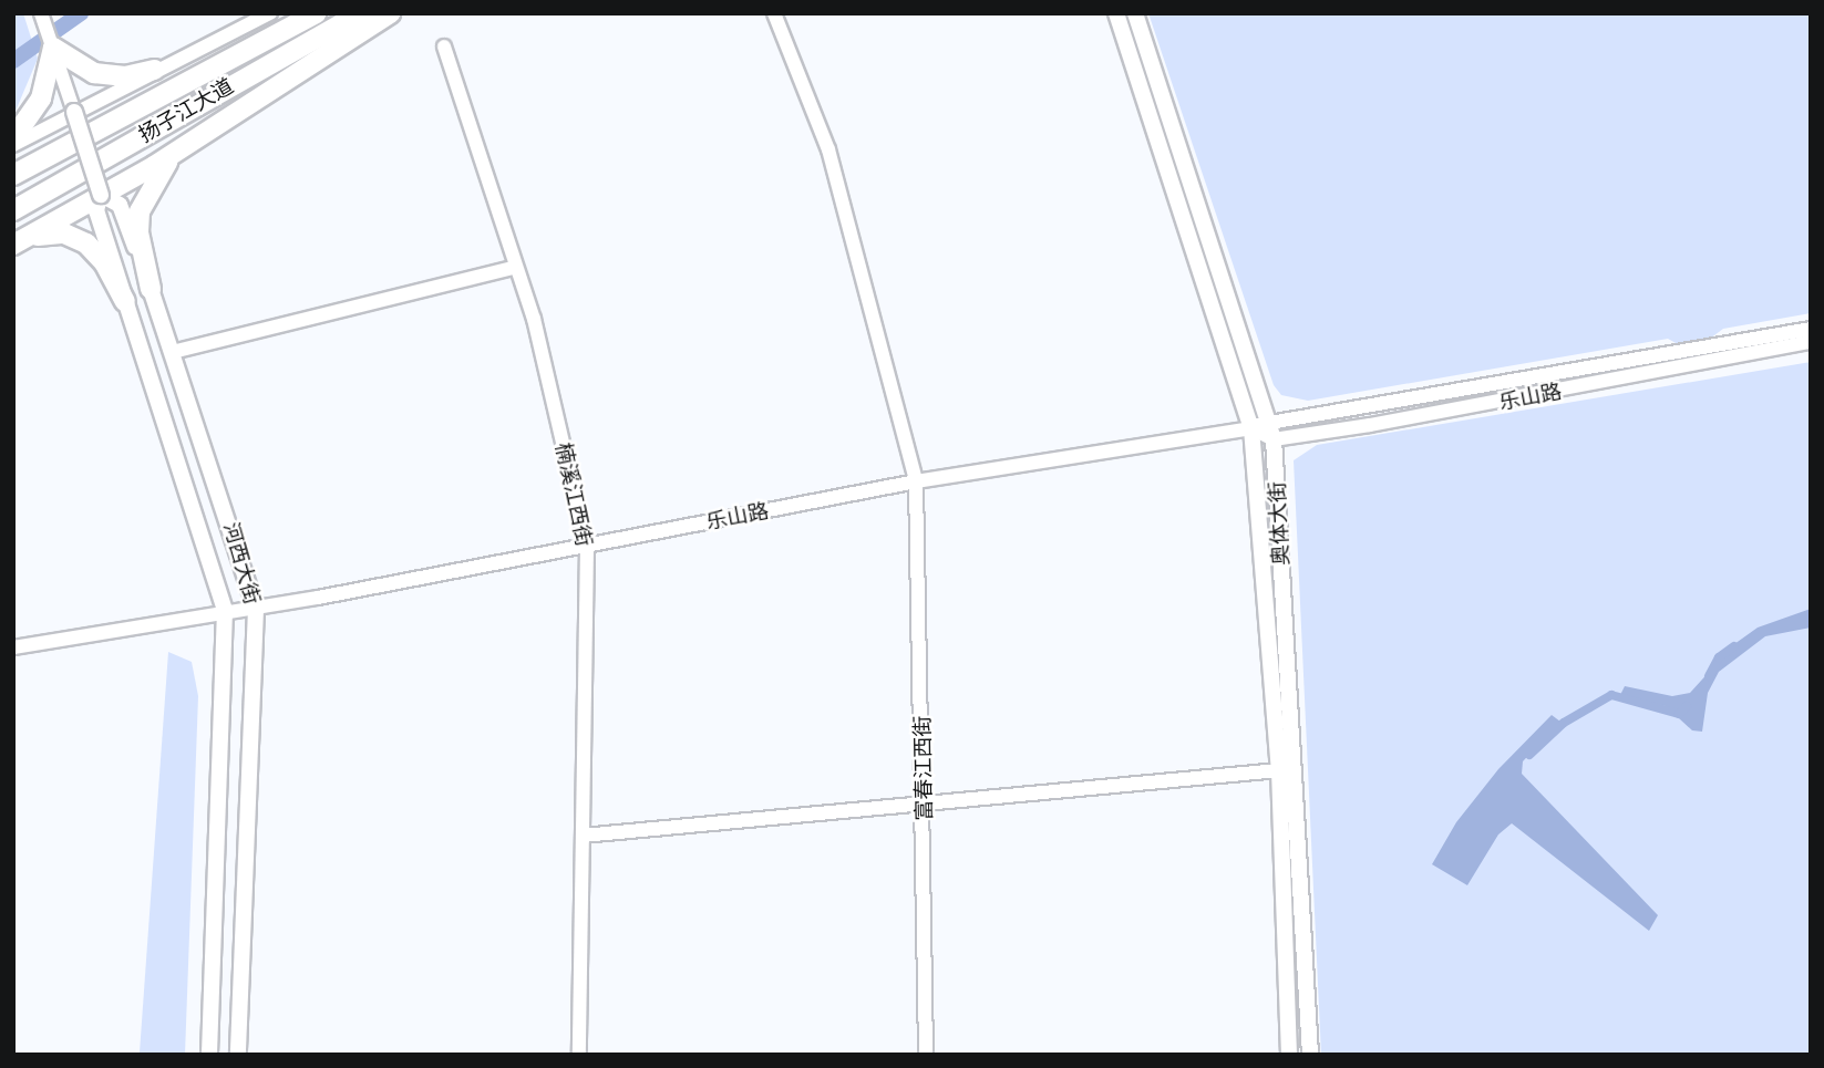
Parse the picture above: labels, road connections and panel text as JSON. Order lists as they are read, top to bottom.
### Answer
{
  "streets": {
    "highway": ["扬子江大道"],
    "main road": ["奥体大街", "河西大街"],
    "street": ["乐山路", "楠溪江西街", "富春江西街"]
  },
  "crossings": [
    ["乐山路", "楠溪江西街"],
    ["乐山路", "奥体大街"],
    ["乐山路", "河西大街"],
    ["乐山路", "富春江西街"]
  ]
}
